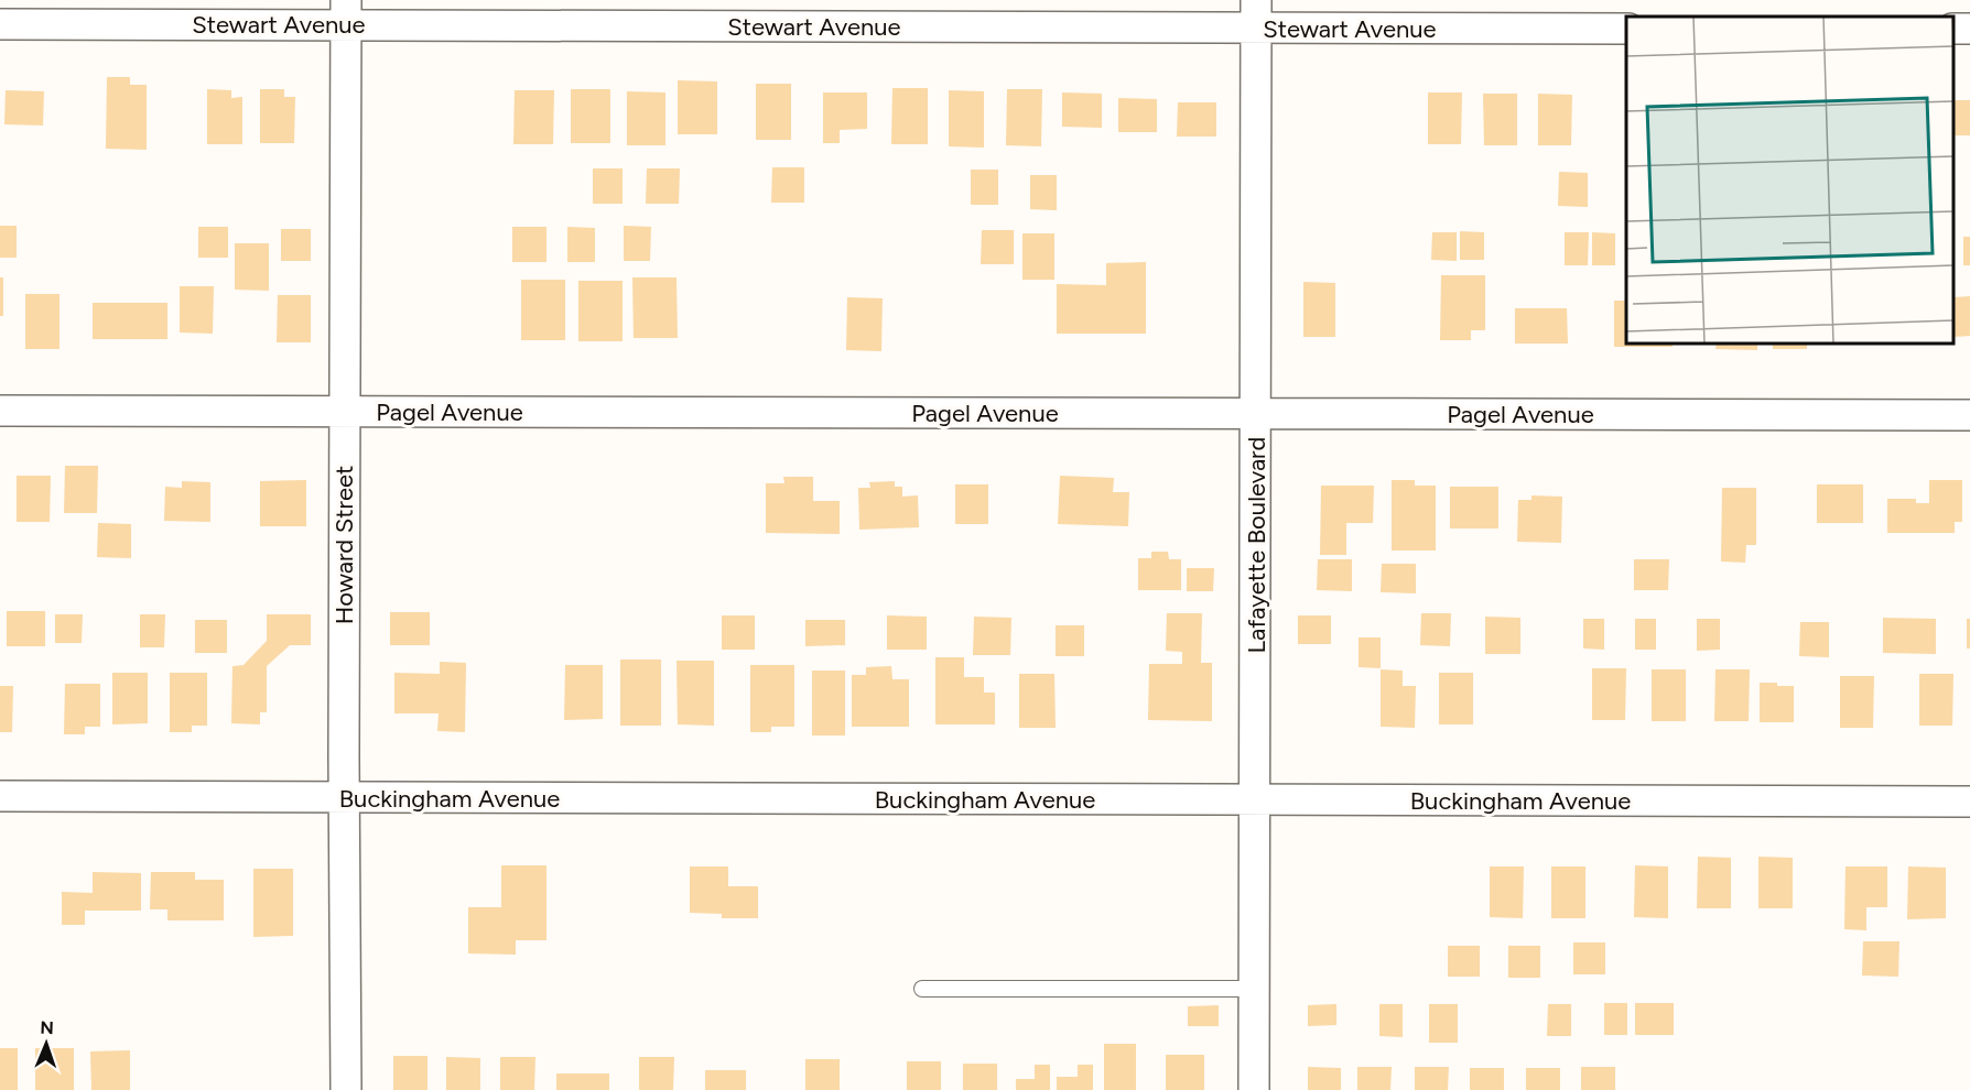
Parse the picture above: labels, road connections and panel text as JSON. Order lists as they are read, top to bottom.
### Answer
{
  "streets": {
    "street": [
      "Stewart Avenue",
      "Pagel Avenue",
      "Howard Street",
      "Lafayette Boulevard",
      "Buckingham Avenue"
    ]
  },
  "crossings": [
    ["Stewart Avenue", "Howard Street"],
    ["Stewart Avenue", "Lafayette Boulevard"],
    ["Pagel Avenue", "Howard Street"],
    ["Pagel Avenue", "Lafayette Boulevard"],
    ["Howard Street", "Buckingham Avenue"],
    ["Lafayette Boulevard", "Buckingham Avenue"]
  ],
  "north": "top"
}
